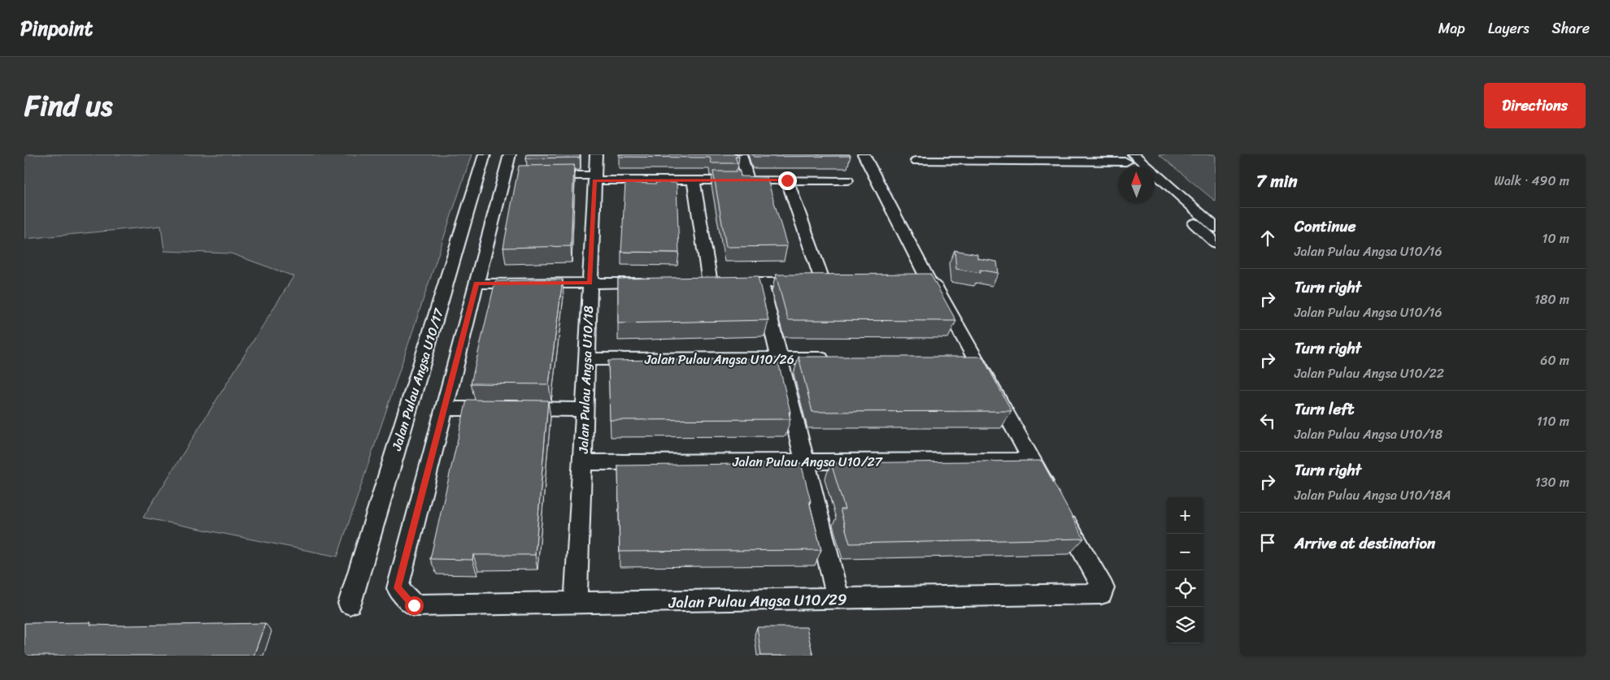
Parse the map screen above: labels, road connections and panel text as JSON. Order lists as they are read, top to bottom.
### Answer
{
  "streets": {
    "street": [
      "Jalan Pulau Angsa U10/26",
      "Jalan Pulau Angsa U10/17",
      "Jalan Pulau Angsa U10/18",
      "Jalan Pulau Angsa U10/27",
      "Jalan Pulau Angsa U10/29"
    ]
  },
  "crossings": [
    ["Jalan Pulau Angsa U10/26", "Jalan Pulau Angsa U10/18"],
    ["Jalan Pulau Angsa U10/18", "Jalan Pulau Angsa U10/27"],
    ["Jalan Pulau Angsa U10/18", "Jalan Pulau Angsa U10/29"],
    ["Jalan Pulau Angsa U10/27", "Jalan Pulau Angsa U10/29"]
  ],
  "north": "top",
  "page": {
    "header": "Pinpoint",
    "nav": ["Map", "Layers", "Share"],
    "title": "Find us",
    "buttons": "Directions",
    "heading": ["7 min", "Walk · 490 m"],
    "list": [
      ["Continue", "Jalan Pulau Angsa U10/16", "10 m"],
      ["Turn right", "Jalan Pulau Angsa U10/16", "180 m"],
      ["Turn right", "Jalan Pulau Angsa U10/22", "60 m"],
      ["Turn left", "Jalan Pulau Angsa U10/18", "110 m"],
      ["Turn right", "Jalan Pulau Angsa U10/18A", "130 m"],
      "Arrive at destination"
    ],
    "map_buttons": ["+", "−"]
  }
}
